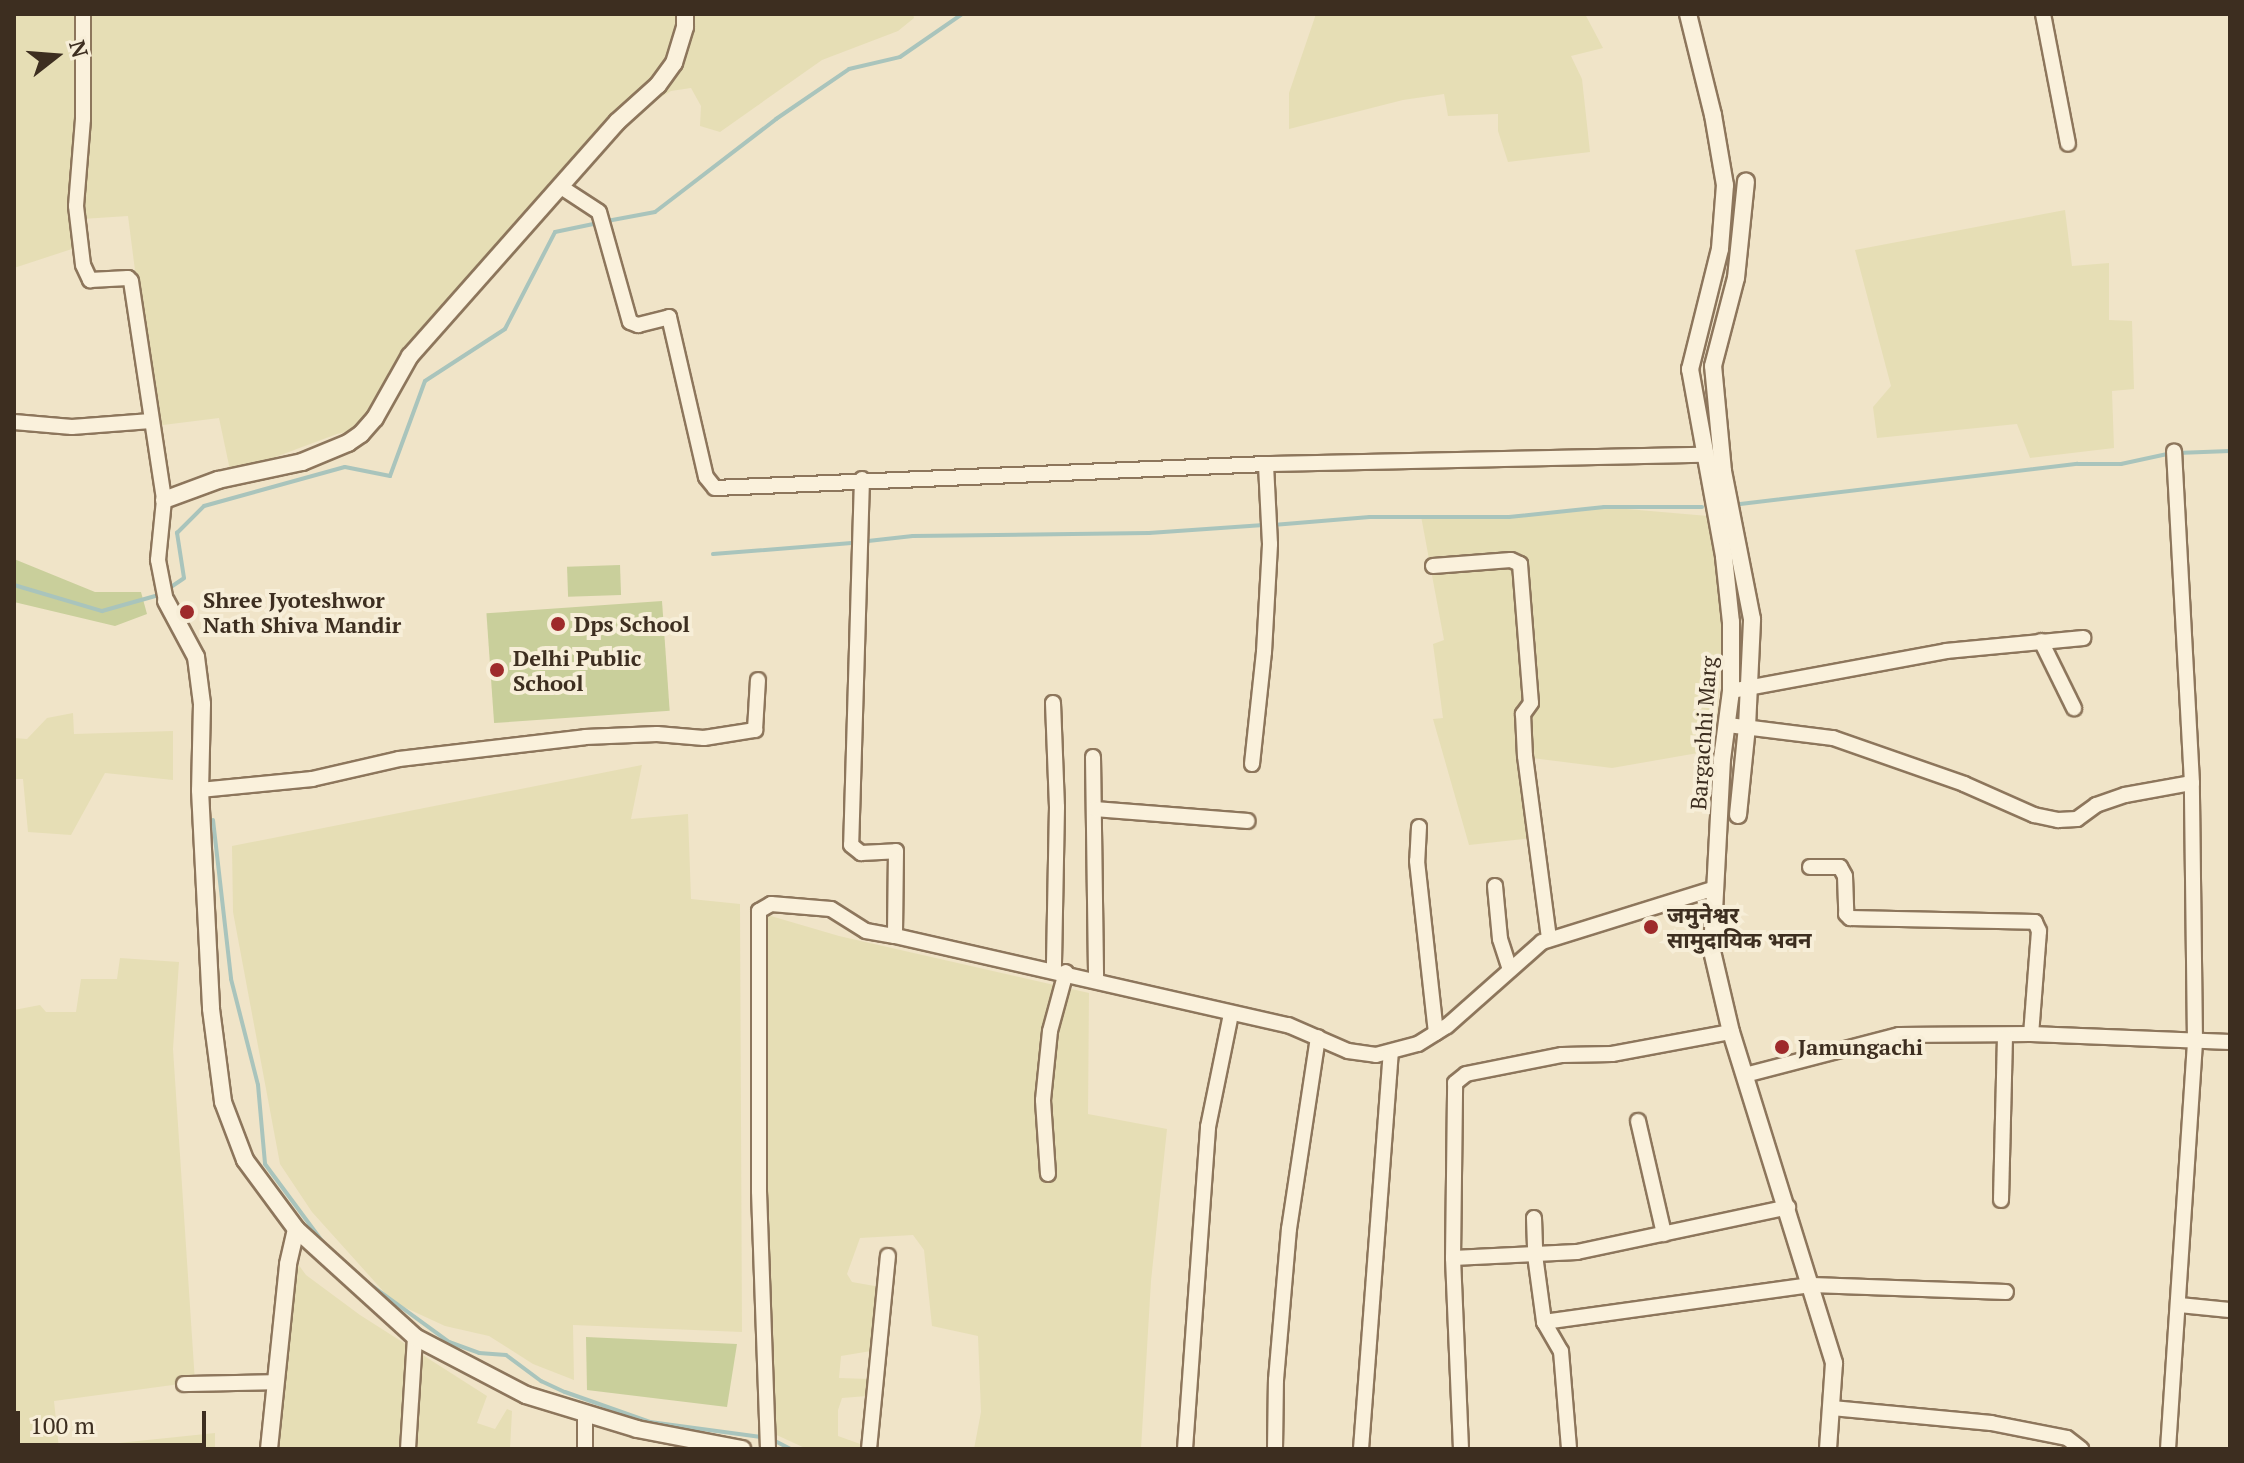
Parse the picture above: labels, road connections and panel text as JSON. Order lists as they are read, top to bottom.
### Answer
{
  "streets": {
    "street": ["Bargachhi Marg"]
  },
  "places": [
    "Shree Jyoteshwor Nath Shiva Mandir",
    "Dps School",
    "Delhi Public School",
    "जमुनेश्वर सामुदायिक भवन",
    "Jamungachi"
  ],
  "scale_bar": "100 m",
  "north": "right"
}
